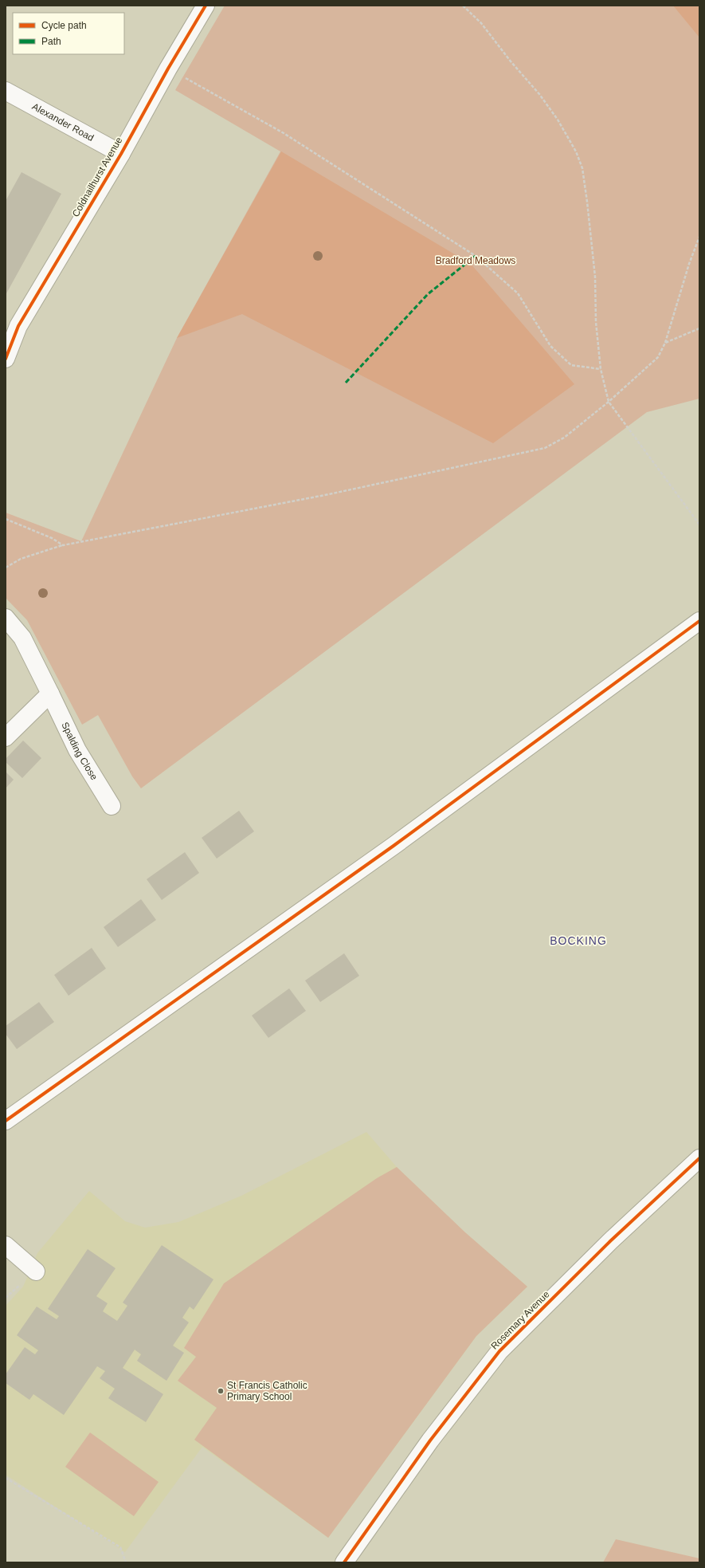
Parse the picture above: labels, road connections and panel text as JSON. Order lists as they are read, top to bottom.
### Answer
{
  "streets": {
    "street": [
      "Alexander Road",
      "Coldnailhurst Avenue",
      "Spalding Close",
      "Rosemary Avenue"
    ]
  },
  "crossings": [
    ["Alexander Road", "Coldnailhurst Avenue"]
  ],
  "districts": ["BOCKING"],
  "parks": ["Bradford Meadows"],
  "places": ["St Francis Catholic Primary School"],
  "legend": ["Cycle path", "Path"]
}
